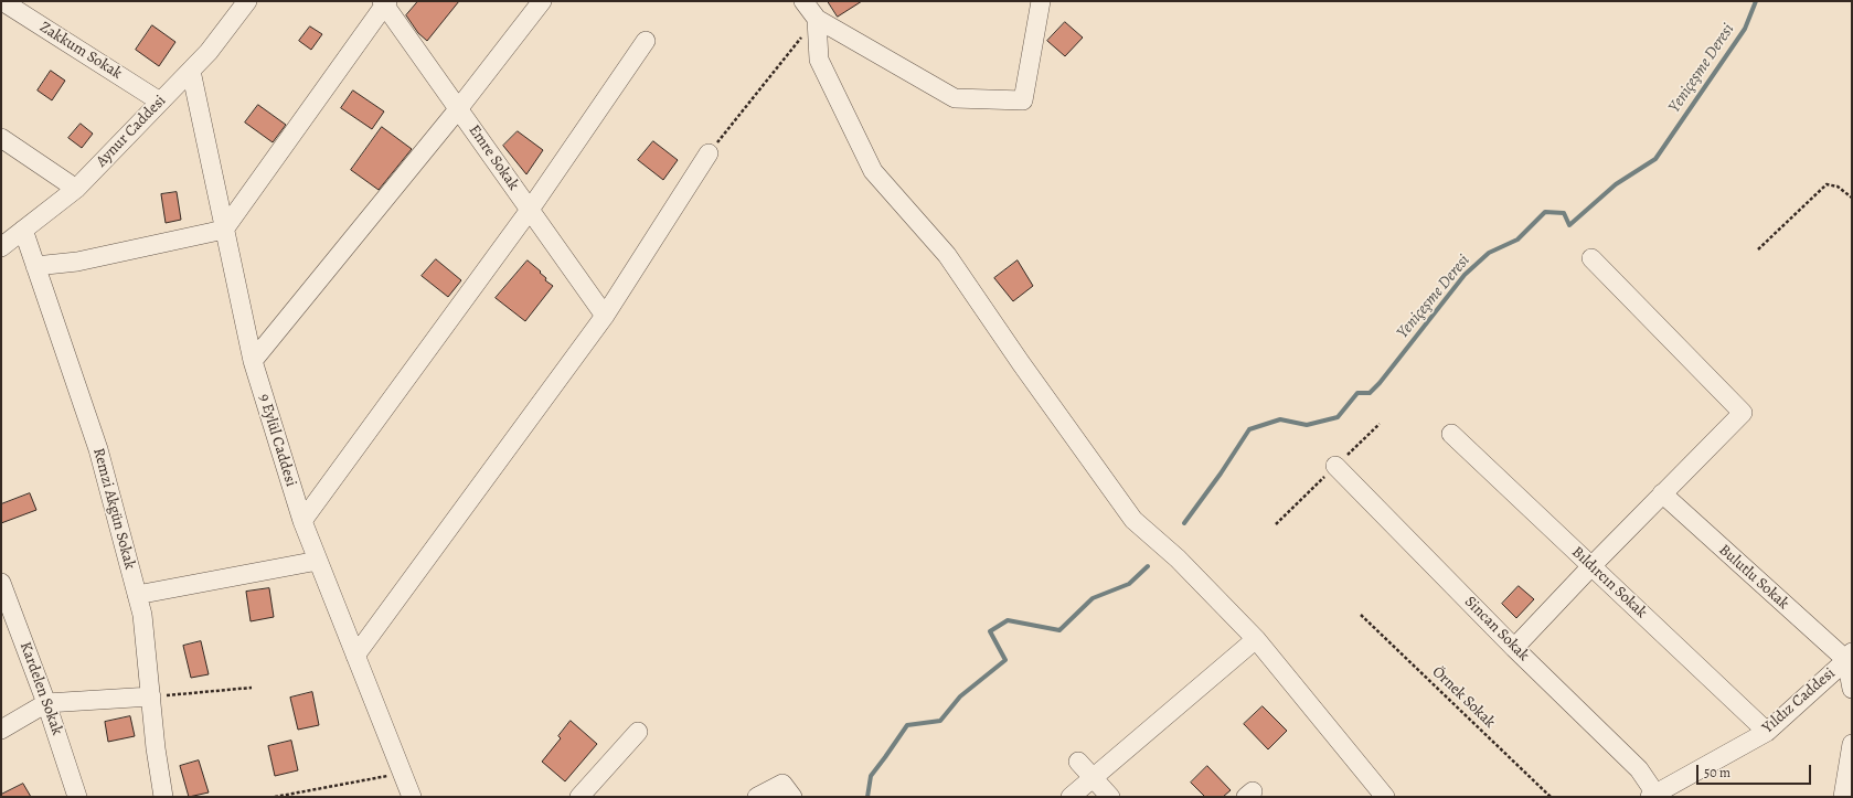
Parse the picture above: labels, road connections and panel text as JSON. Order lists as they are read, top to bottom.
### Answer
{
  "streets": {
    "street": [
      "Zakkum Sokak",
      "Aynur Caddesi",
      "Emre Sokak",
      "9 Eylül Caddesi",
      "Remzi Akgün Sokak",
      "Bulutlu Sokak",
      "Bıldırcın Sokak",
      "Sincan Sokak",
      "Kardelen Sokak",
      "Yıldız Caddesi"
    ],
    "path": ["Örnek Sokak"]
  },
  "crossings": [
    ["Zakkum Sokak", "Aynur Caddesi"],
    ["Aynur Caddesi", "9 Eylül Caddesi"],
    ["Aynur Caddesi", "Remzi Akgün Sokak"],
    ["Bulutlu Sokak", "Yıldız Caddesi"],
    ["Bıldırcın Sokak", "Yıldız Caddesi"],
    ["Sincan Sokak", "Yıldız Caddesi"]
  ],
  "water": ["Yeniçeşme Deresi"],
  "scale_bar": "50 m"
}
